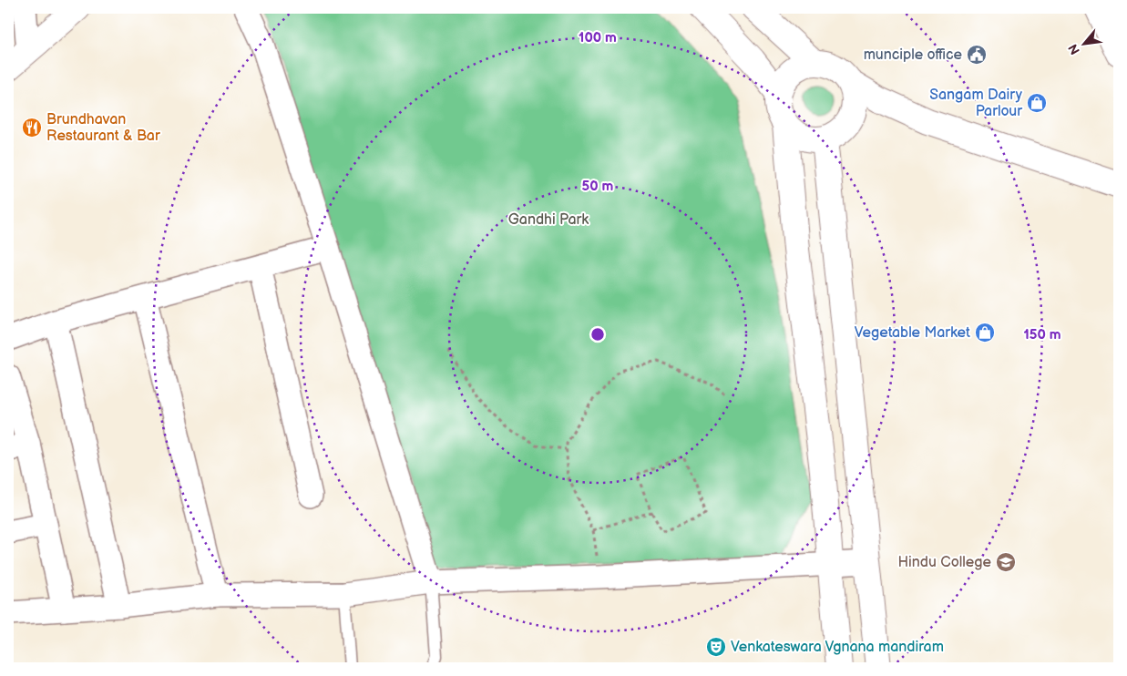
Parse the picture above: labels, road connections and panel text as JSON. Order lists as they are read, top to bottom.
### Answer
{
  "parks": ["Gandhi Park"],
  "places": {
    "public building": ["munciple office"],
    "shop": ["Sangam Dairy Parlour", "Vegetable Market"],
    "restaurant": ["Brundhavan Restaurant & Bar"],
    "school or university": ["Hindu College"],
    "theatre": ["Venkateswara Vgnana mandiram"]
  },
  "north": "bottom left",
  "rings": ["100 m", "50 m", "150 m"]
}
